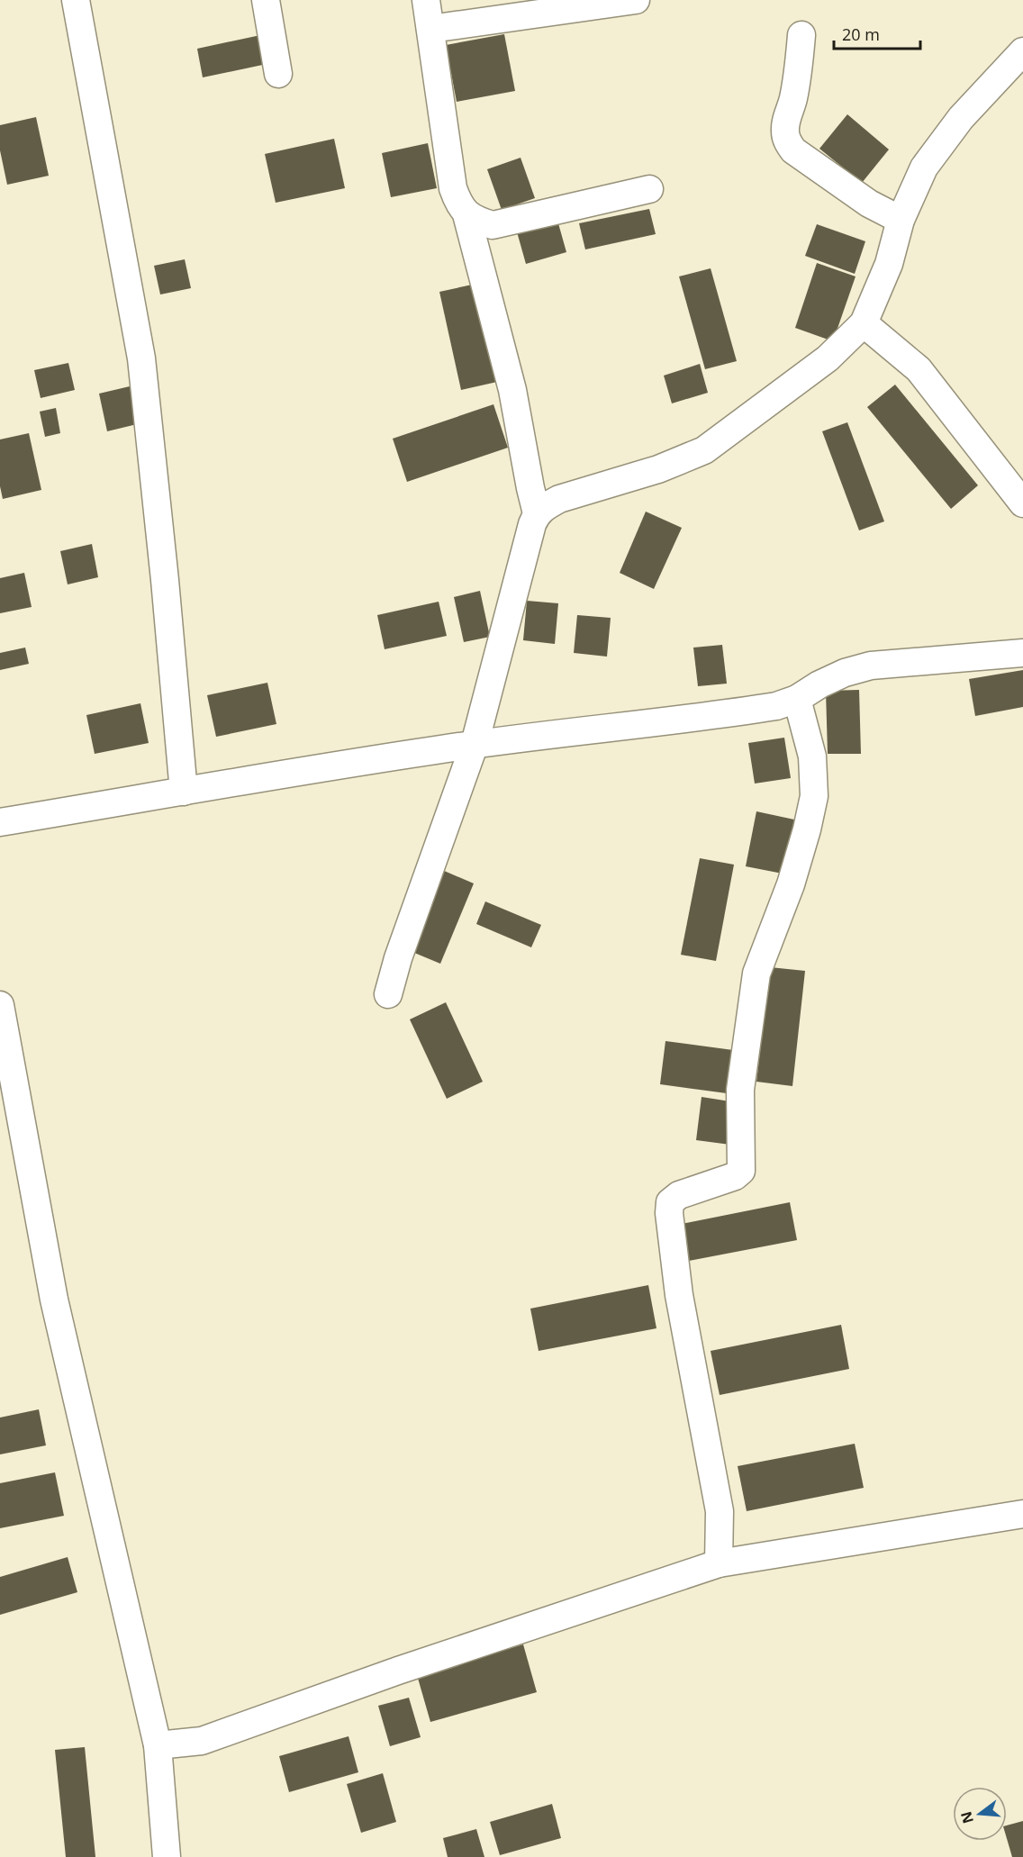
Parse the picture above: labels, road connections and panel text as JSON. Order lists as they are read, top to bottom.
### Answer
{
  "scale_bar": "20 m",
  "north": "left"
}
